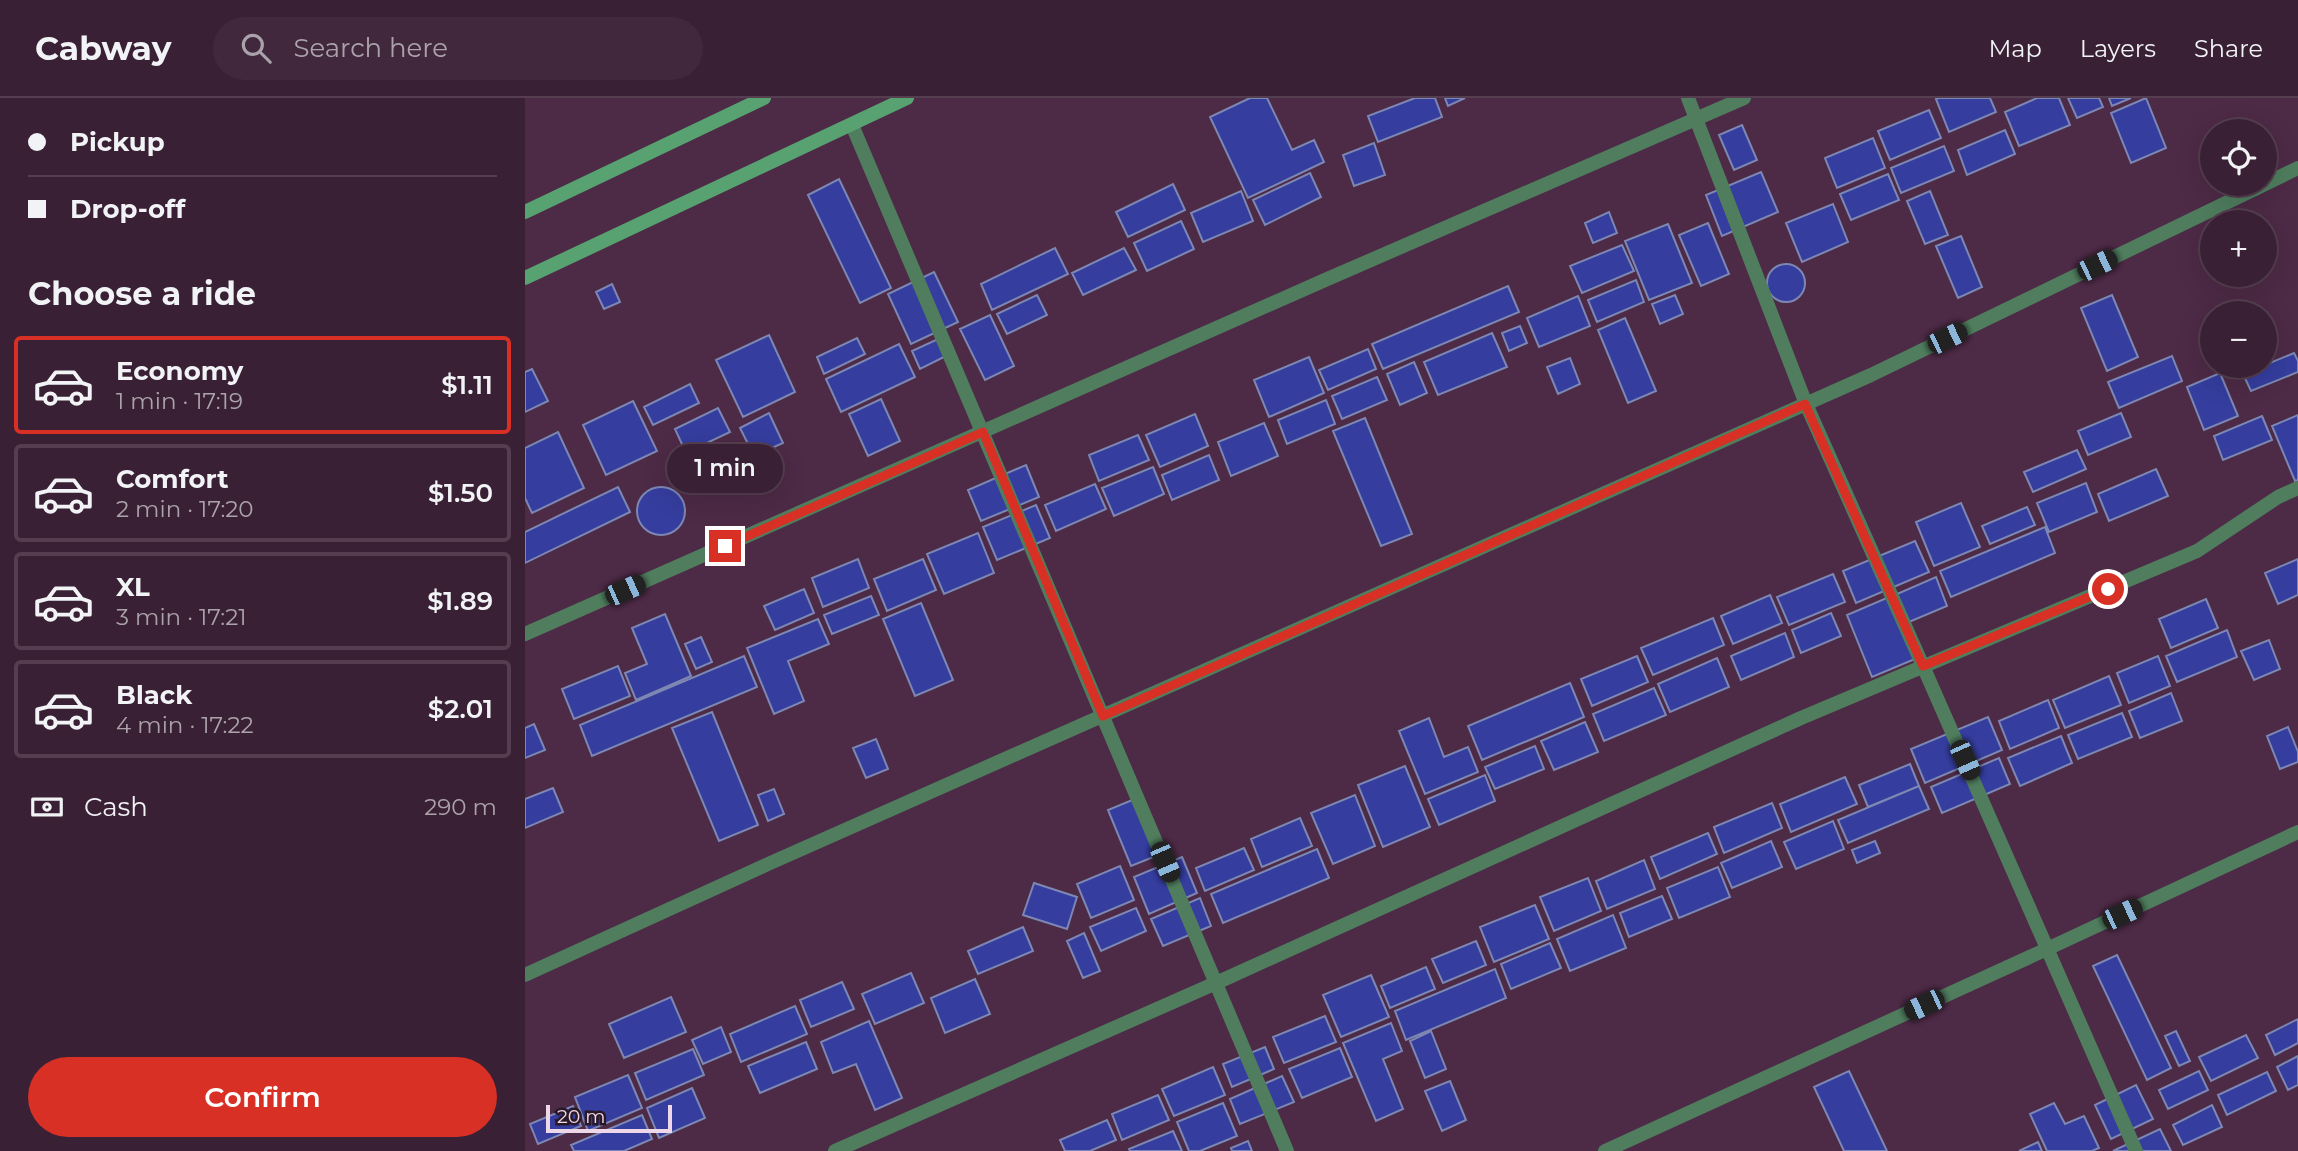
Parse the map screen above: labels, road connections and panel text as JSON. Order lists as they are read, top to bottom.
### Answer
{
  "scale_bar": "20 m",
  "page": {
    "header": "Cabway",
    "search": "Search here",
    "nav": ["Map", "Layers", "Share"],
    "banner": ["Pickup", "Drop-off"],
    "map_buttons": ["+", "−"],
    "heading": "Choose a ride",
    "list": [
      {
        "name": "Economy",
        "note": "1 min · 17:19",
        "value": "$1.11"
      },
      {
        "name": "Comfort",
        "note": "2 min · 17:20",
        "value": "$1.50"
      },
      {
        "name": "XL",
        "note": "3 min · 17:21",
        "value": "$1.89"
      },
      {
        "name": "Black",
        "note": "4 min · 17:22",
        "value": "$2.01"
      }
    ],
    "bubble": "1 min",
    "pay": ["Cash", "290 m"],
    "buttons": "Confirm",
    "scale": "20 m"
  }
}
